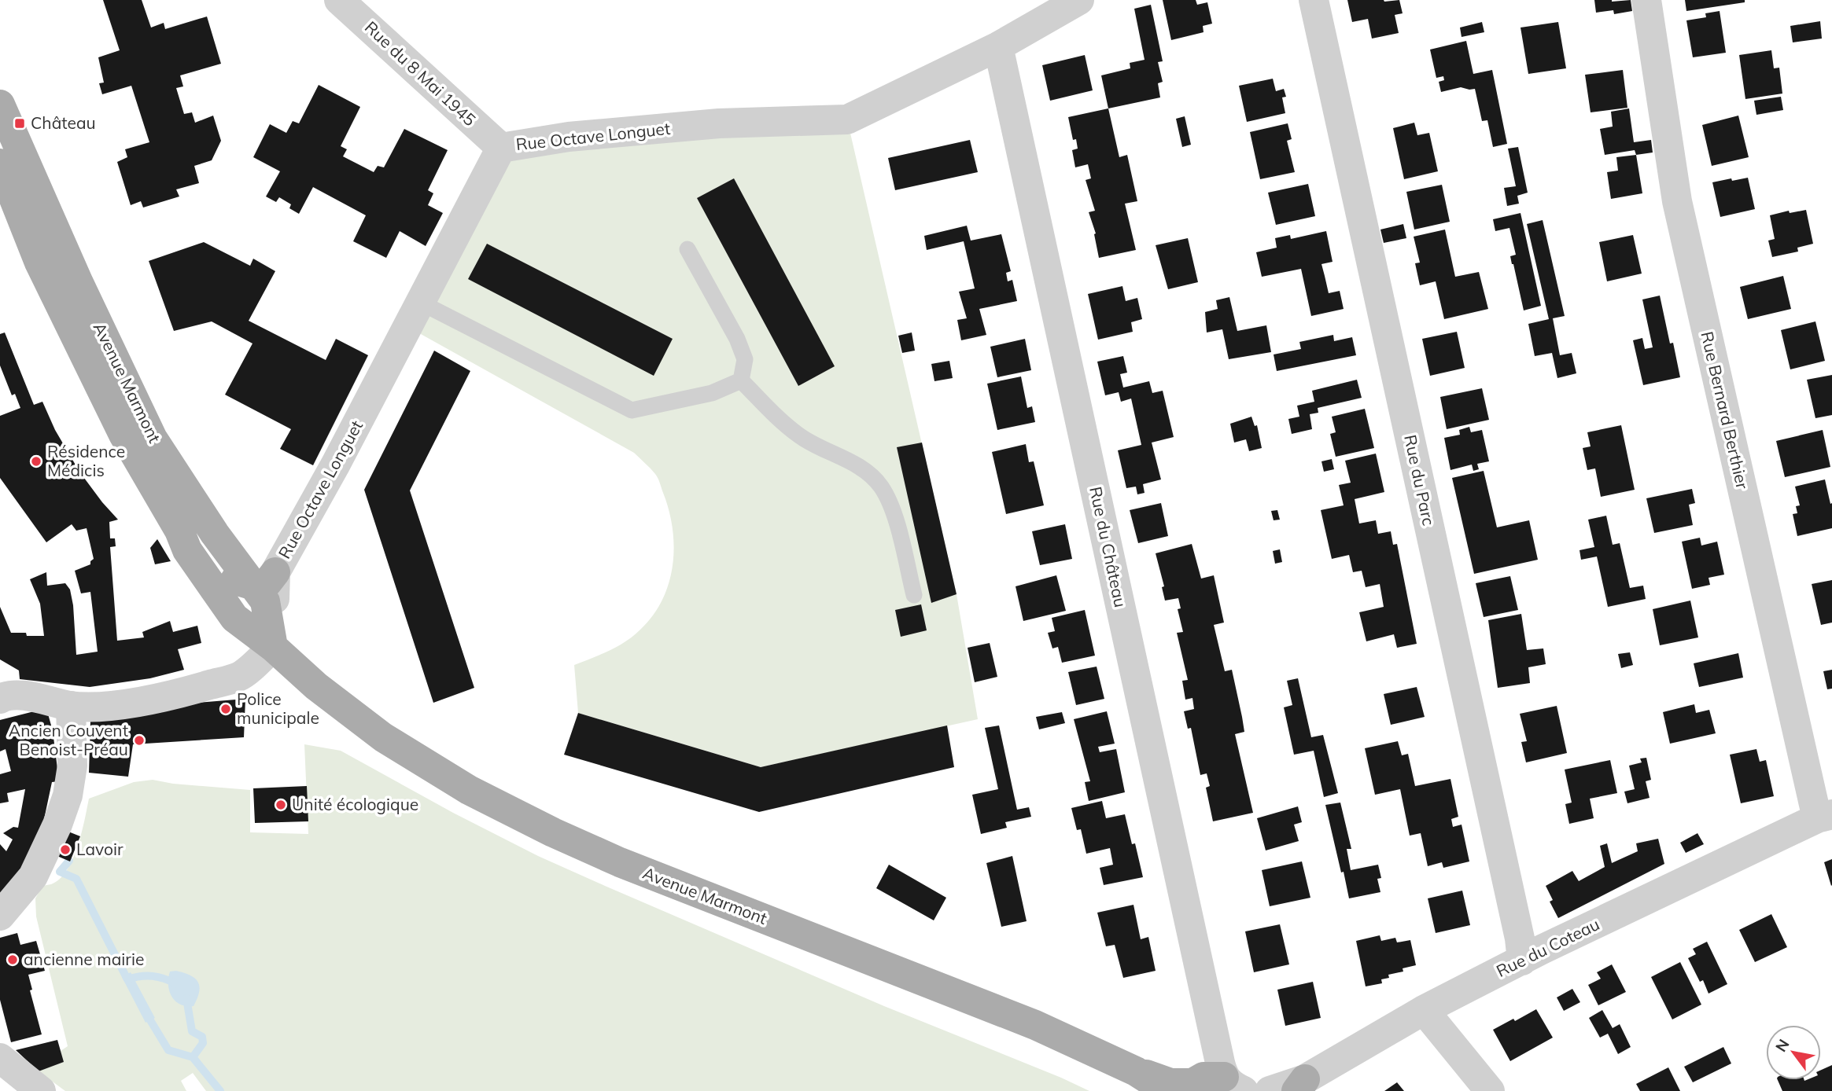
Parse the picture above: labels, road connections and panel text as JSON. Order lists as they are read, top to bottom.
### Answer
{
  "streets": {
    "main road": ["Avenue Marmont"],
    "street": [
      "Rue du 8 Mai 1945",
      "Rue Octave Longuet",
      "Rue Bernard Berthier",
      "Rue du Parc",
      "Rue du Château",
      "Rue du Coteau"
    ]
  },
  "crossings": [
    ["Rue du 8 Mai 1945", "Rue Octave Longuet"],
    ["Rue Octave Longuet", "Avenue Marmont"],
    ["Rue Octave Longuet", "Rue du Château"],
    ["Rue Bernard Berthier", "Rue du Coteau"],
    ["Rue du Parc", "Rue du Coteau"]
  ],
  "places": {
    "transit": ["Château"],
    "other": [
      "Résidence Médicis",
      "Police municipale",
      "Ancien Couvent Benoist-Préau",
      "Unité écologique",
      "Lavoir",
      "ancienne mairie"
    ]
  },
  "north": "top left"
}
